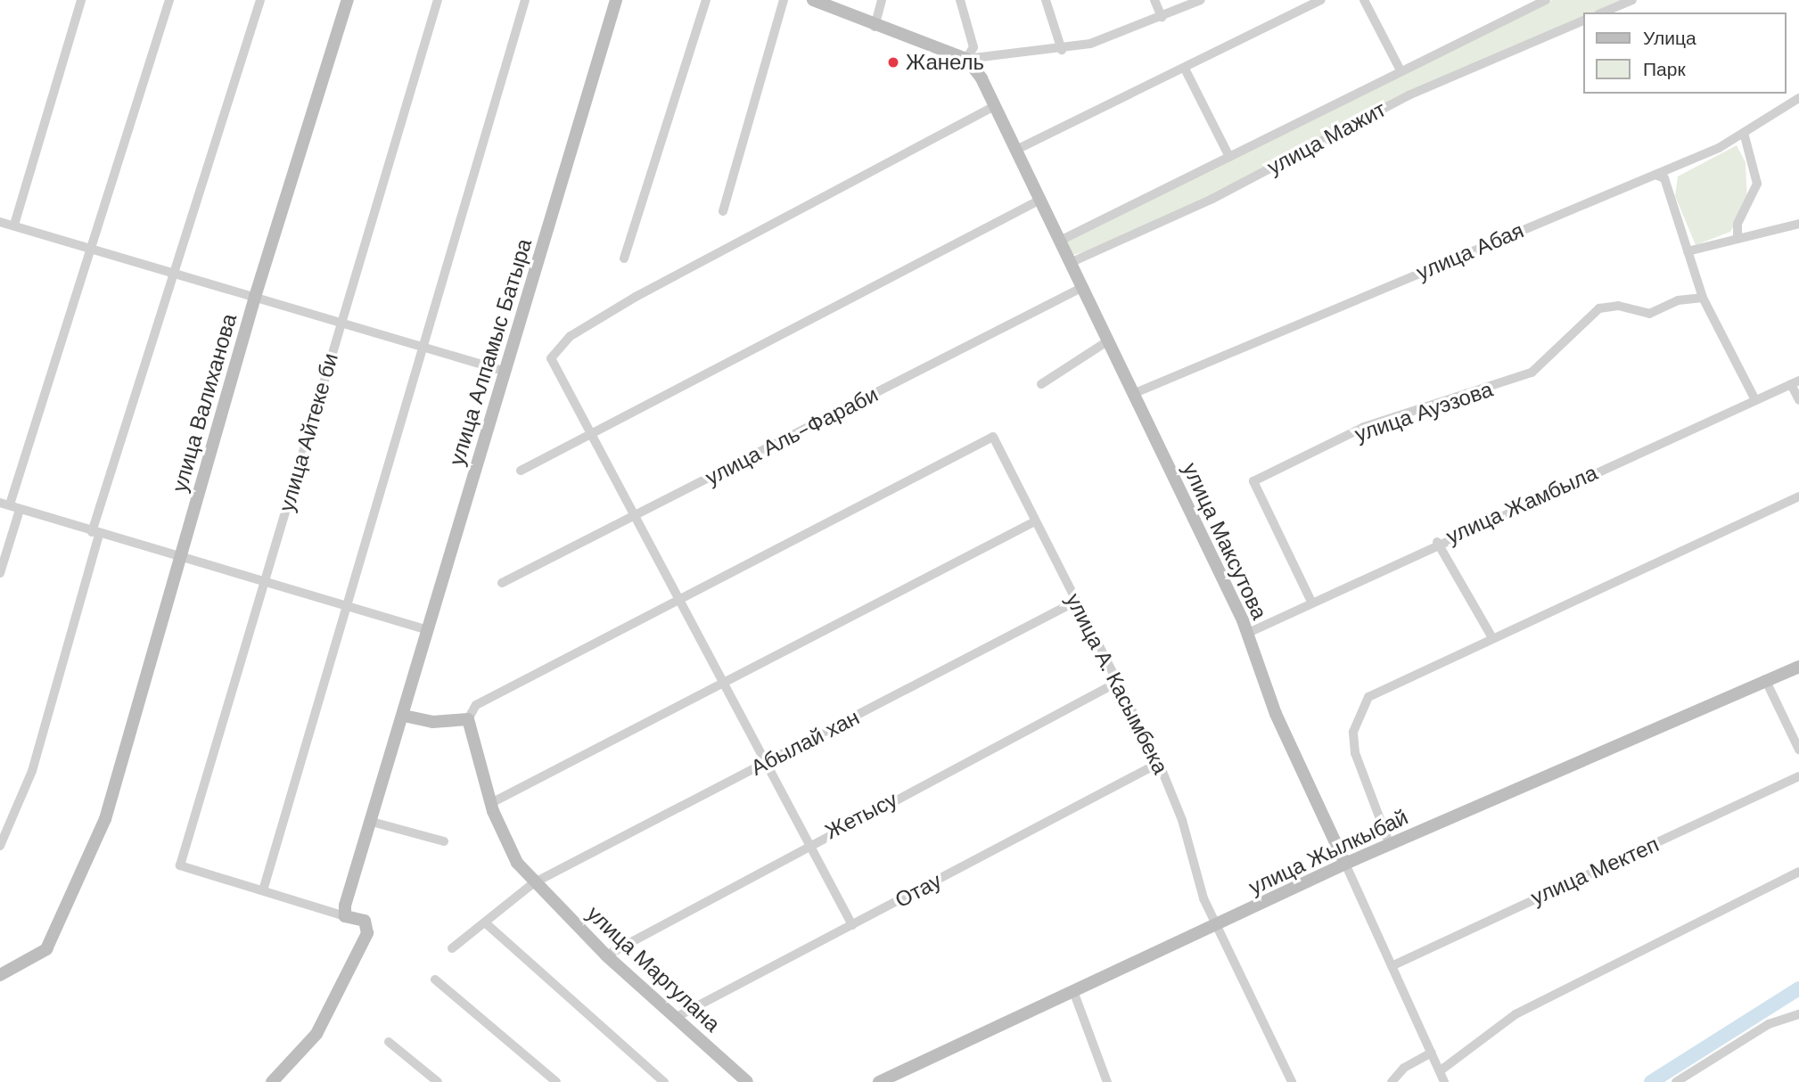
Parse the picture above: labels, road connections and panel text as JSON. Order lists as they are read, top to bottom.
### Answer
{
  "streets": {
    "street": [
      "улица Мажит",
      "улица Абая",
      "улица Алпамыс Батыра",
      "улица Валиханова",
      "улица Ауэзова",
      "улица Айтеке би",
      "улица Аль-Фараби",
      "улица Жамбыла",
      "улица Максутова",
      "улица А. Касымбека",
      "Абылай хан",
      "Жетысу",
      "улица Жылкыбай",
      "улица Мектеп",
      "Отау",
      "улица Маргулана"
    ]
  },
  "crossings": [
    ["улица Мажит", "улица Максутова"],
    ["улица Абая", "улица Максутова"],
    ["улица Ауэзова", "улица Жамбыла"],
    ["улица Аль-Фараби", "улица Максутова"],
    ["улица Жамбыла", "улица Максутова"],
    ["улица Максутова", "улица Жылкыбай"],
    ["улица Максутова", "улица Мектеп"],
    ["улица А. Касымбека", "Абылай хан"],
    ["улица А. Касымбека", "Жетысу"],
    ["улица А. Касымбека", "улица Жылкыбай"],
    ["улица А. Касымбека", "Отау"],
    ["Абылай хан", "улица Маргулана"],
    ["Жетысу", "улица Маргулана"],
    ["Отау", "улица Маргулана"]
  ],
  "places": ["Жанель"],
  "legend": ["Улица", "Парк"]
}
